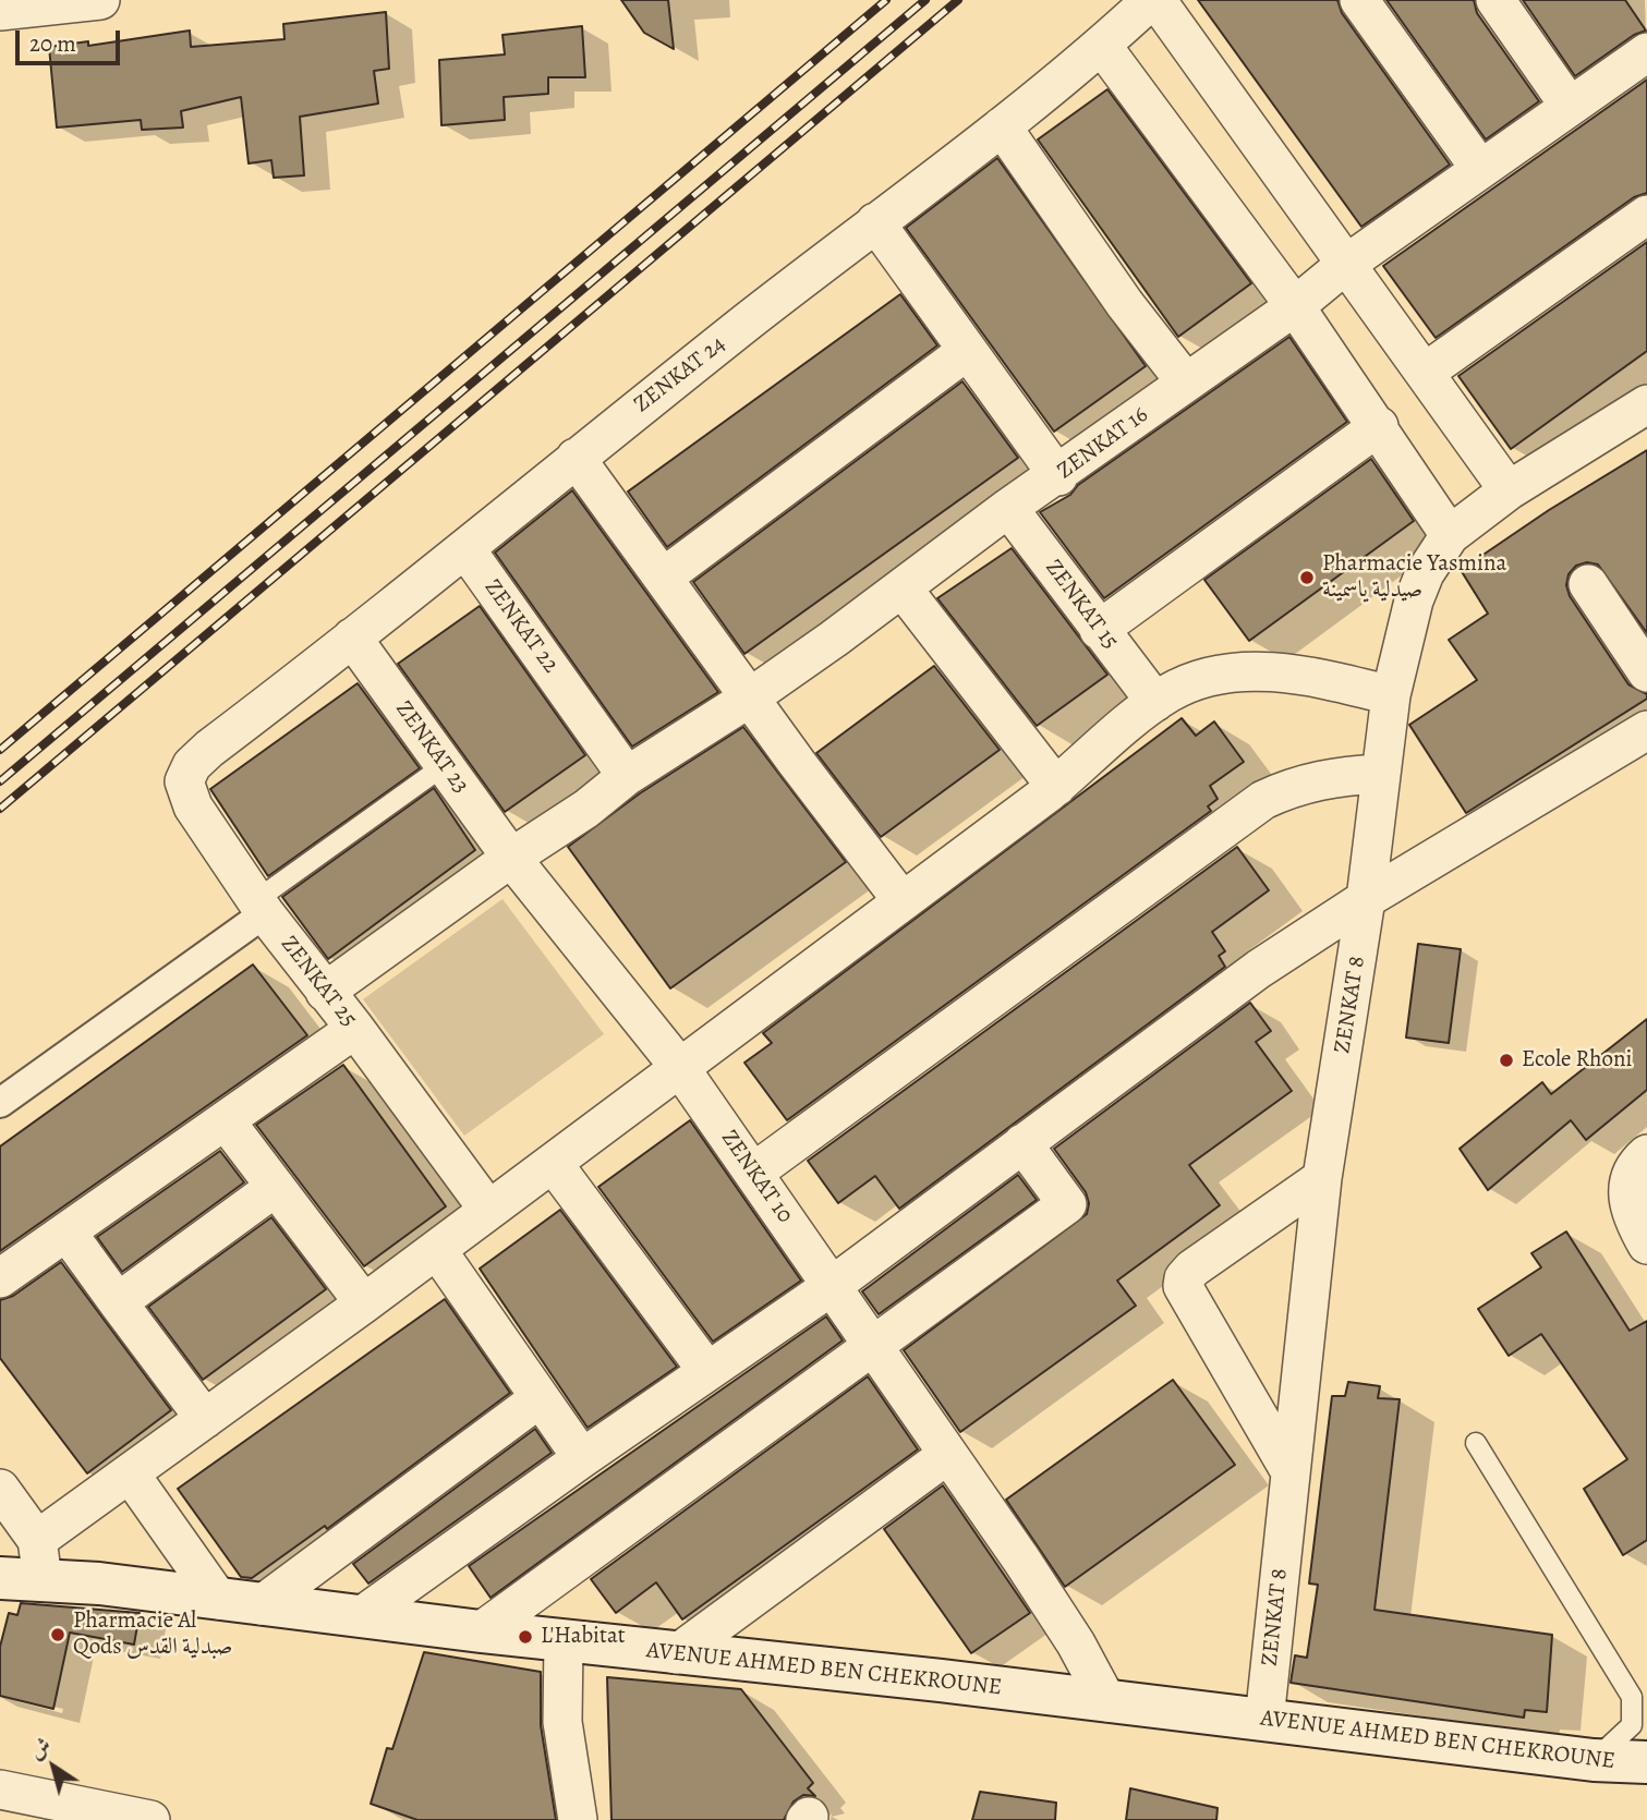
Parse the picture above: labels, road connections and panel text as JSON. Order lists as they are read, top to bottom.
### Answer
{
  "streets": {
    "main road": ["AVENUE AHMED BEN CHEKROUNE"],
    "street": [
      "ZENKAT 24",
      "ZENKAT 16",
      "ZENKAT 15",
      "ZENKAT 22",
      "ZENKAT 23",
      "ZENKAT 25",
      "ZENKAT 8",
      "ZENKAT 10"
    ]
  },
  "crossings": [
    ["ZENKAT 24", "ZENKAT 22"],
    ["ZENKAT 24", "ZENKAT 23"],
    ["ZENKAT 24", "ZENKAT 25"],
    ["ZENKAT 16", "ZENKAT 15"],
    ["ZENKAT 16", "ZENKAT 22"],
    ["ZENKAT 16", "ZENKAT 23"],
    ["ZENKAT 16", "ZENKAT 25"],
    ["ZENKAT 23", "ZENKAT 10"],
    ["ZENKAT 8", "AVENUE AHMED BEN CHEKROUNE"],
    ["ZENKAT 10", "AVENUE AHMED BEN CHEKROUNE"]
  ],
  "places": [
    "Pharmacie Yasmina صيدلية ياسمينة",
    "Ecole Rhoni",
    "Pharmacie Al Qods صبدلية القدس",
    "L'Habitat"
  ],
  "scale_bar": "20 m",
  "north": "top left"
}
